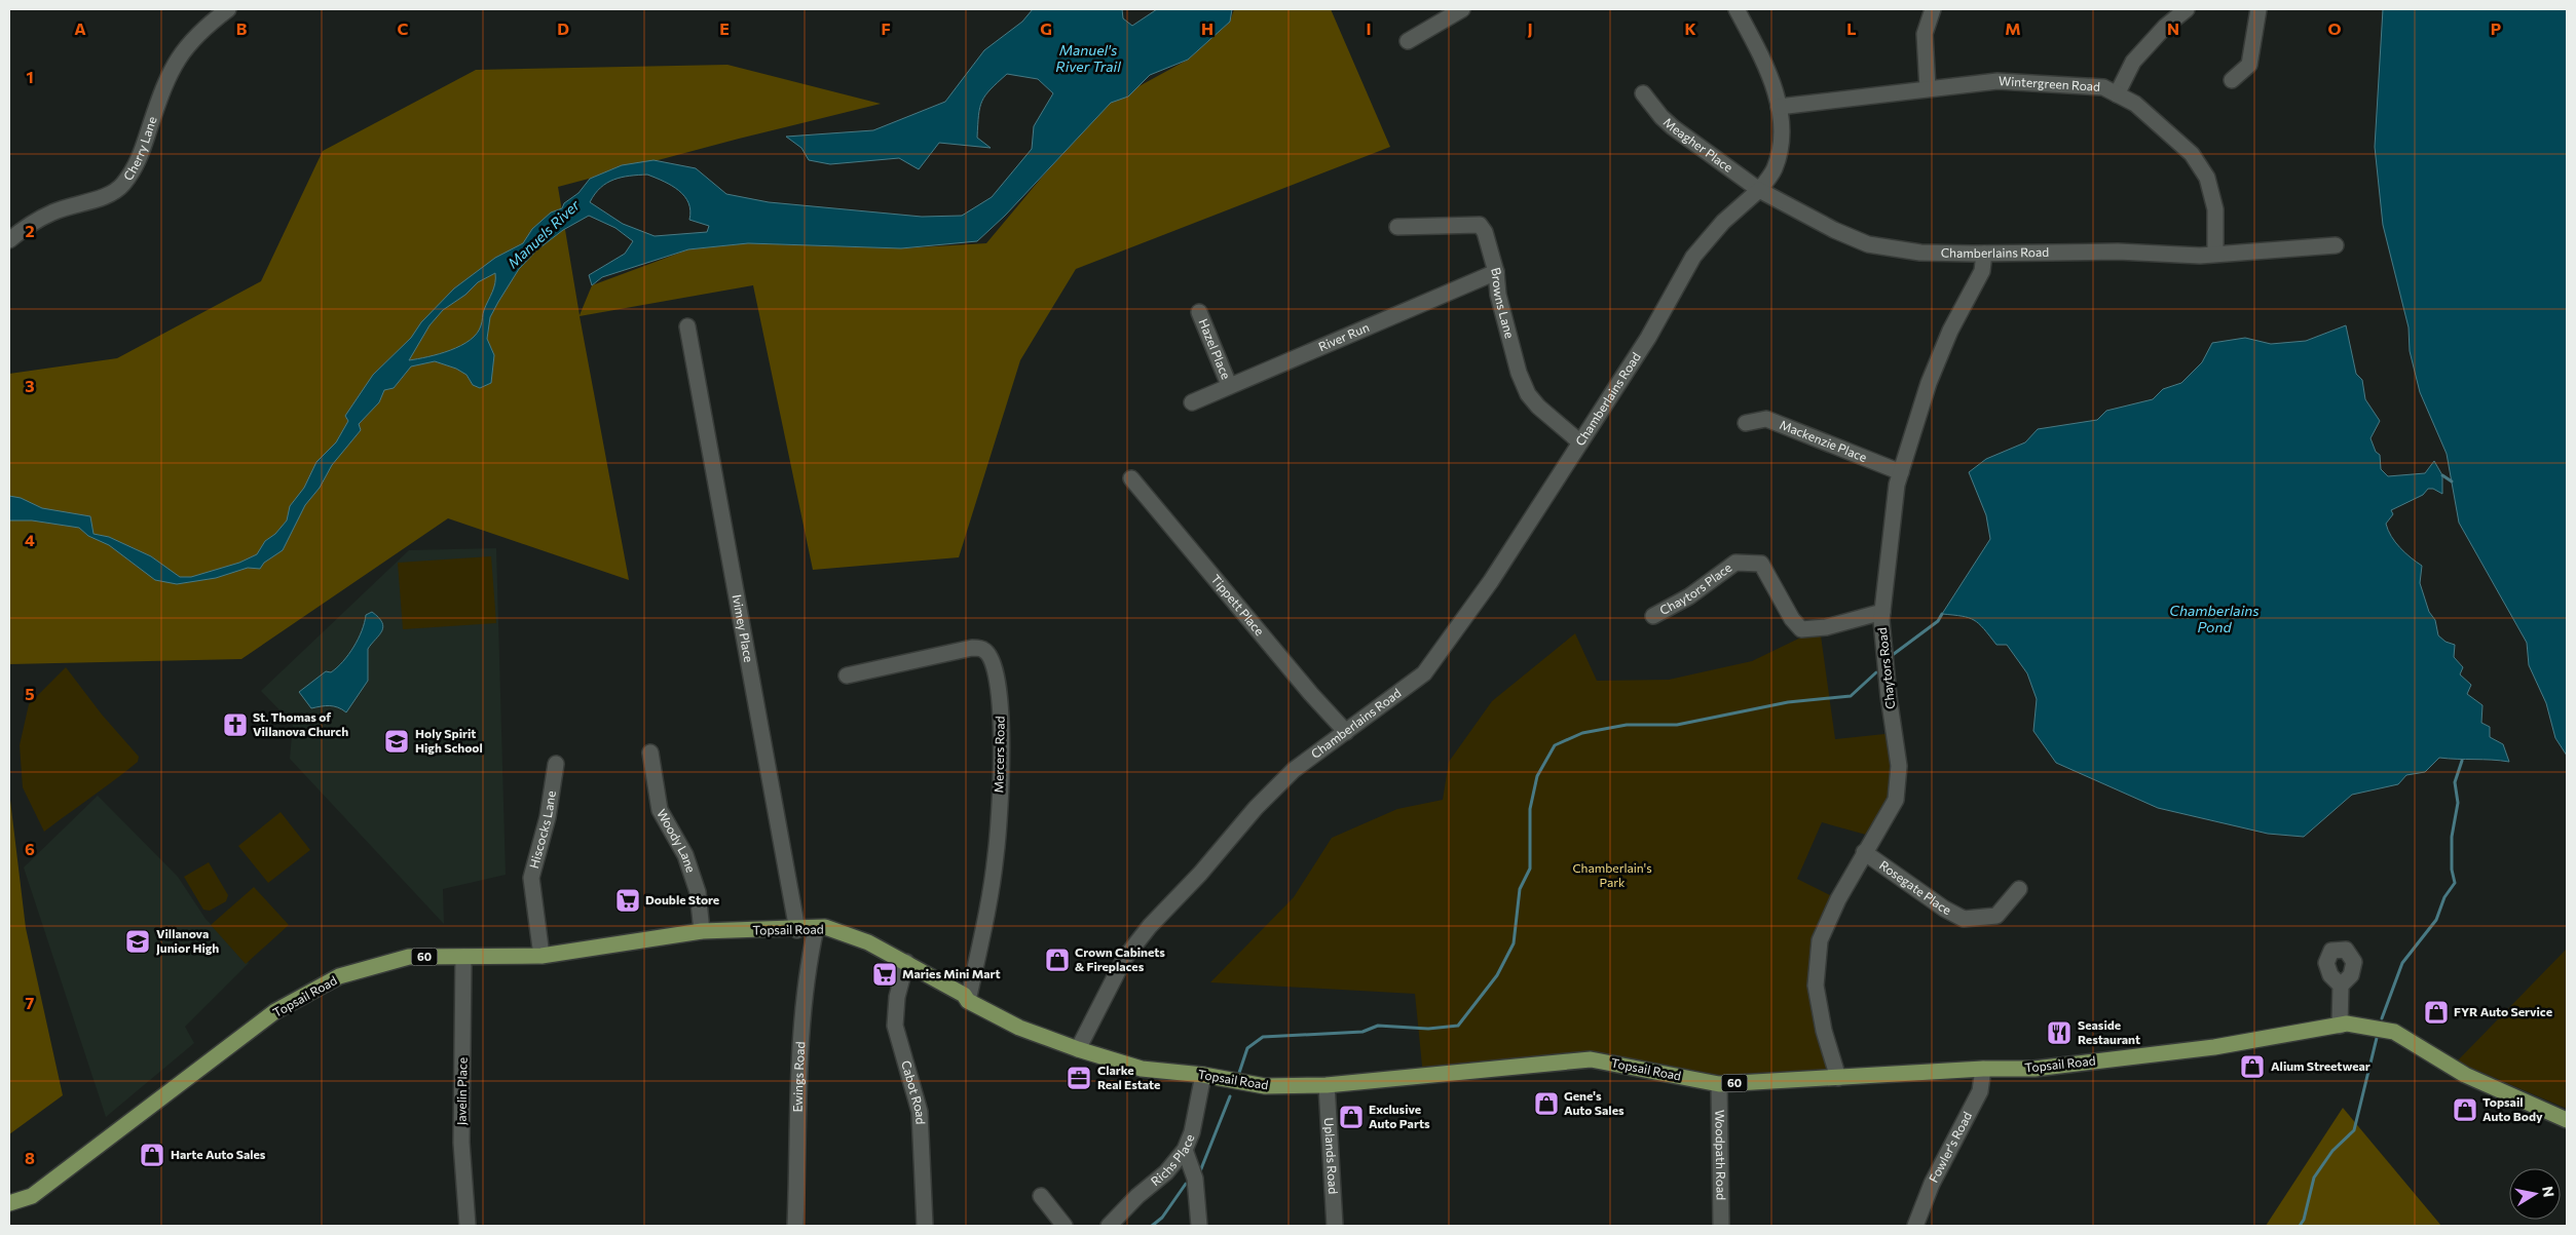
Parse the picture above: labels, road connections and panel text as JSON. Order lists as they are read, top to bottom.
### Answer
{
  "streets": {
    "main road": ["Topsail Road", "60"],
    "street": [
      "Wintergreen Road",
      "Meagher Place",
      "Cherry Lane",
      "Chamberlains Road",
      "Browns Lane",
      "River Run",
      "Hazel Place",
      "Mackenzie Place",
      "Chaytors Place",
      "Tippett Place",
      "Ivimey Place",
      "Chaytors Road",
      "Mercers Road",
      "Hiscocks Lane",
      "Woody Lane",
      "Rosegate Place",
      "Ewings Road",
      "Javelin Place",
      "Cabot Road",
      "Fowler's Road",
      "Uplands Road",
      "Woodpath Road",
      "Richs Place"
    ]
  },
  "crossings": [
    ["Wintergreen Road", "Chamberlains Road"],
    ["Meagher Place", "Chamberlains Road"],
    ["Chamberlains Road", "Browns Lane"],
    ["Chamberlains Road", "Tippett Place"],
    ["Chamberlains Road", "Chaytors Road"],
    ["Chamberlains Road", "Topsail Road"],
    ["Browns Lane", "River Run"],
    ["River Run", "Hazel Place"],
    ["Mackenzie Place", "Chaytors Road"],
    ["Chaytors Place", "Chaytors Road"],
    ["Ivimey Place", "Topsail Road"],
    ["Chaytors Road", "Rosegate Place"],
    ["Chaytors Road", "Topsail Road"],
    ["Mercers Road", "Topsail Road"],
    ["Hiscocks Lane", "Topsail Road"],
    ["Woody Lane", "Topsail Road"],
    ["Topsail Road", "Ewings Road"],
    ["Topsail Road", "Javelin Place"],
    ["Topsail Road", "Cabot Road"],
    ["Topsail Road", "Fowler's Road"],
    ["Topsail Road", "Uplands Road"],
    ["Topsail Road", "Woodpath Road"],
    ["Topsail Road", "Richs Place"]
  ],
  "water": ["Manuel's River Trail", "Manuels River", "Chamberlains Pond"],
  "parks": ["Chamberlain's Park"],
  "places": {
    "church": ["St. Thomas of Villanova Church"],
    "school or university": ["Holy Spirit High School", "Villanova Junior High"],
    "supermarket": ["Double Store", "Maries Mini Mart"],
    "shop": [
      "Crown Cabinets & Fireplaces",
      "FYR Auto Service",
      "Alium Streetwear",
      "Gene's Auto Sales",
      "Topsail Auto Body",
      "Exclusive Auto Parts",
      "Harte Auto Sales"
    ],
    "restaurant": ["Seaside Restaurant"],
    "office": ["Clarke Real Estate"]
  },
  "north": "right",
  "grid": {
    "columns": [
      "A",
      "B",
      "C",
      "D",
      "E",
      "F",
      "G",
      "H",
      "I",
      "J",
      "K",
      "L",
      "M",
      "N",
      "O",
      "P"
    ],
    "rows": [
      "1",
      "2",
      "3",
      "4",
      "5",
      "6",
      "7",
      "8"
    ]
  }
}
